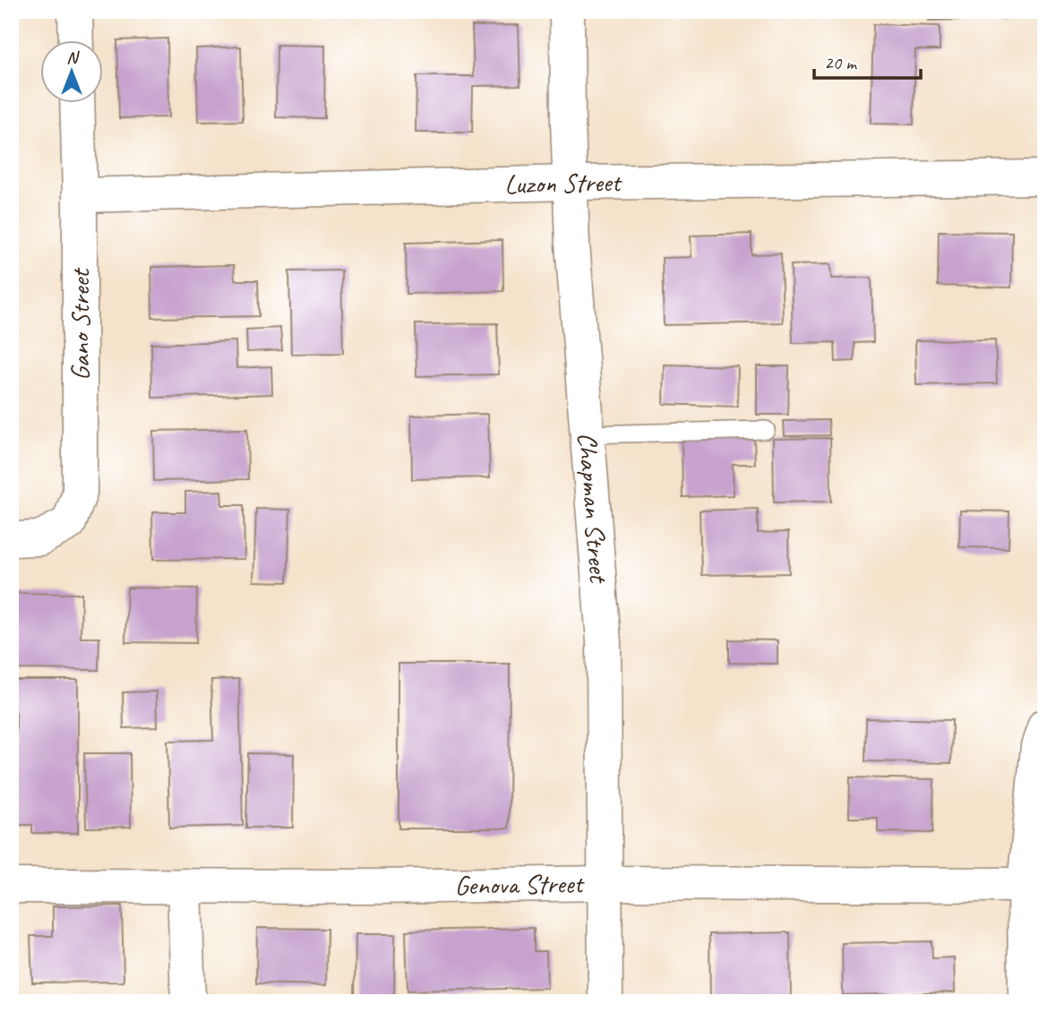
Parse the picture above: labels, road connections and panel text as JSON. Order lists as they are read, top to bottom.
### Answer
{
  "streets": {
    "street": [
      "Luzon Street",
      "Gano Street",
      "Chapman Street",
      "Genova Street"
    ]
  },
  "crossings": [
    ["Luzon Street", "Gano Street"],
    ["Luzon Street", "Chapman Street"],
    ["Chapman Street", "Genova Street"]
  ],
  "scale_bar": "20 m",
  "north": "top"
}
